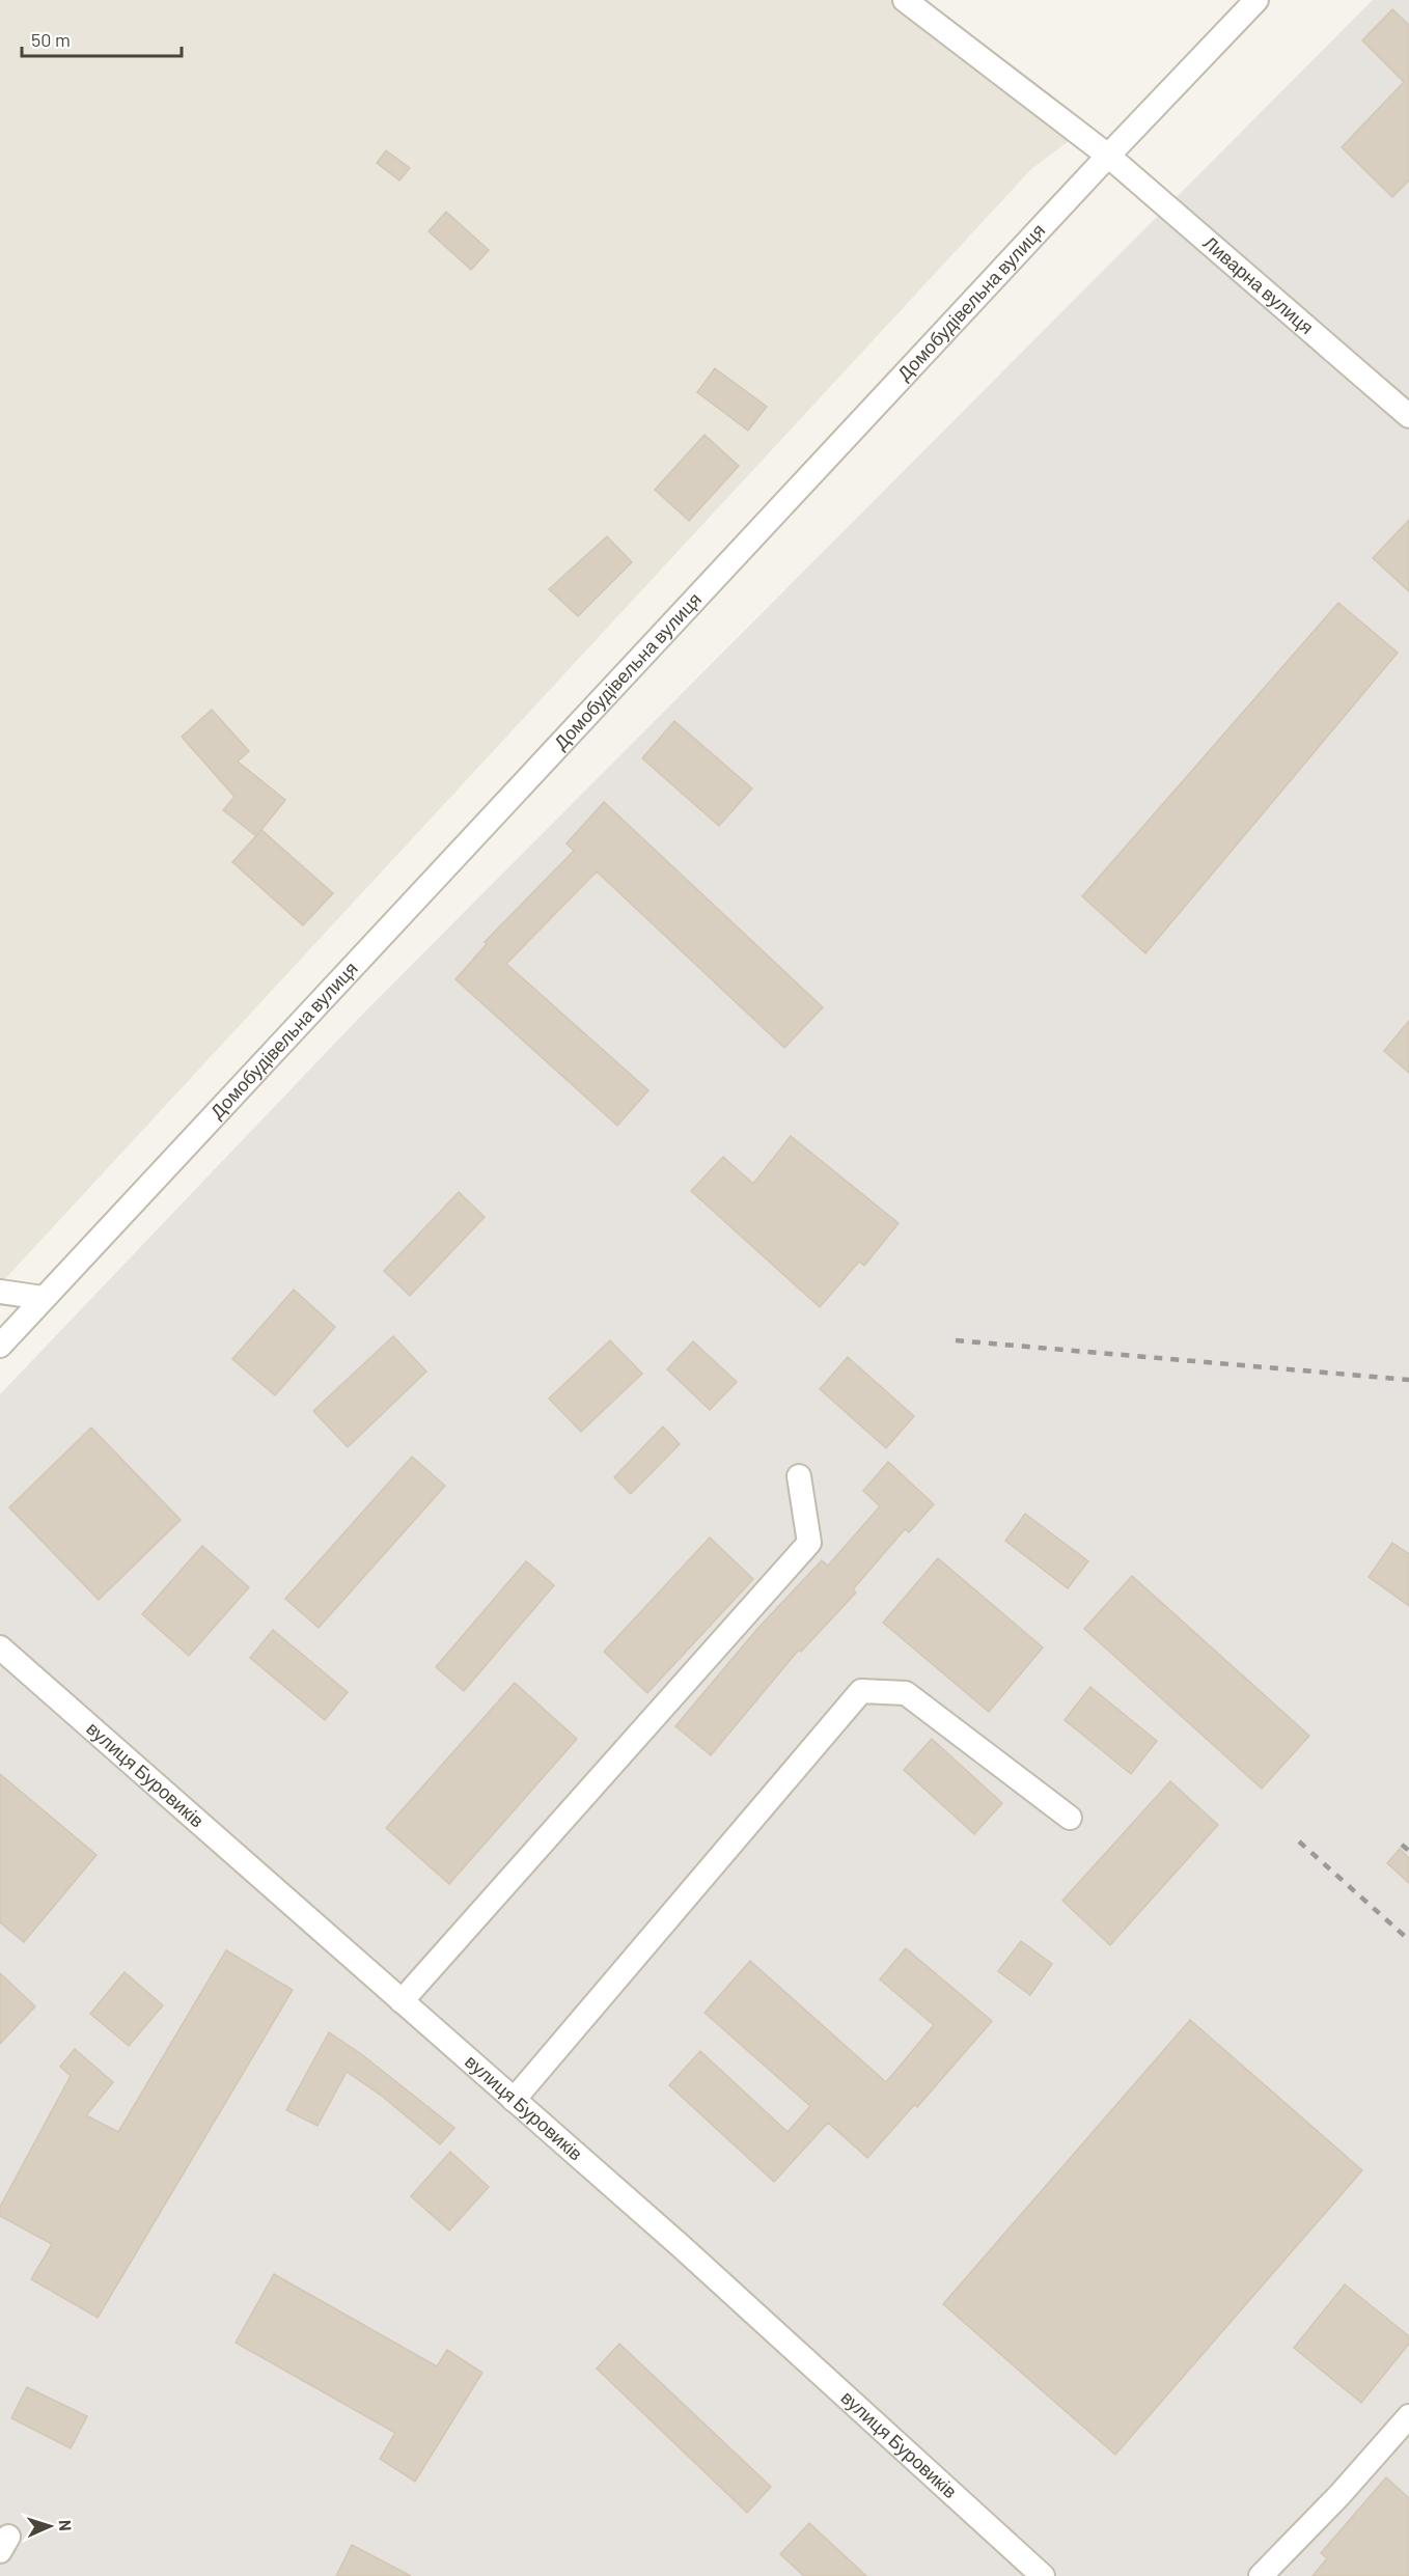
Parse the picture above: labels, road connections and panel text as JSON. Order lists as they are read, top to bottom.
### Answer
{
  "streets": {
    "street": ["Ливарна вулиця", "Домобудівельна вулиця", "вулиця Буровиків"]
  },
  "crossings": [
    ["Ливарна вулиця", "Домобудівельна вулиця"]
  ],
  "scale_bar": "50 m",
  "north": "right"
}
